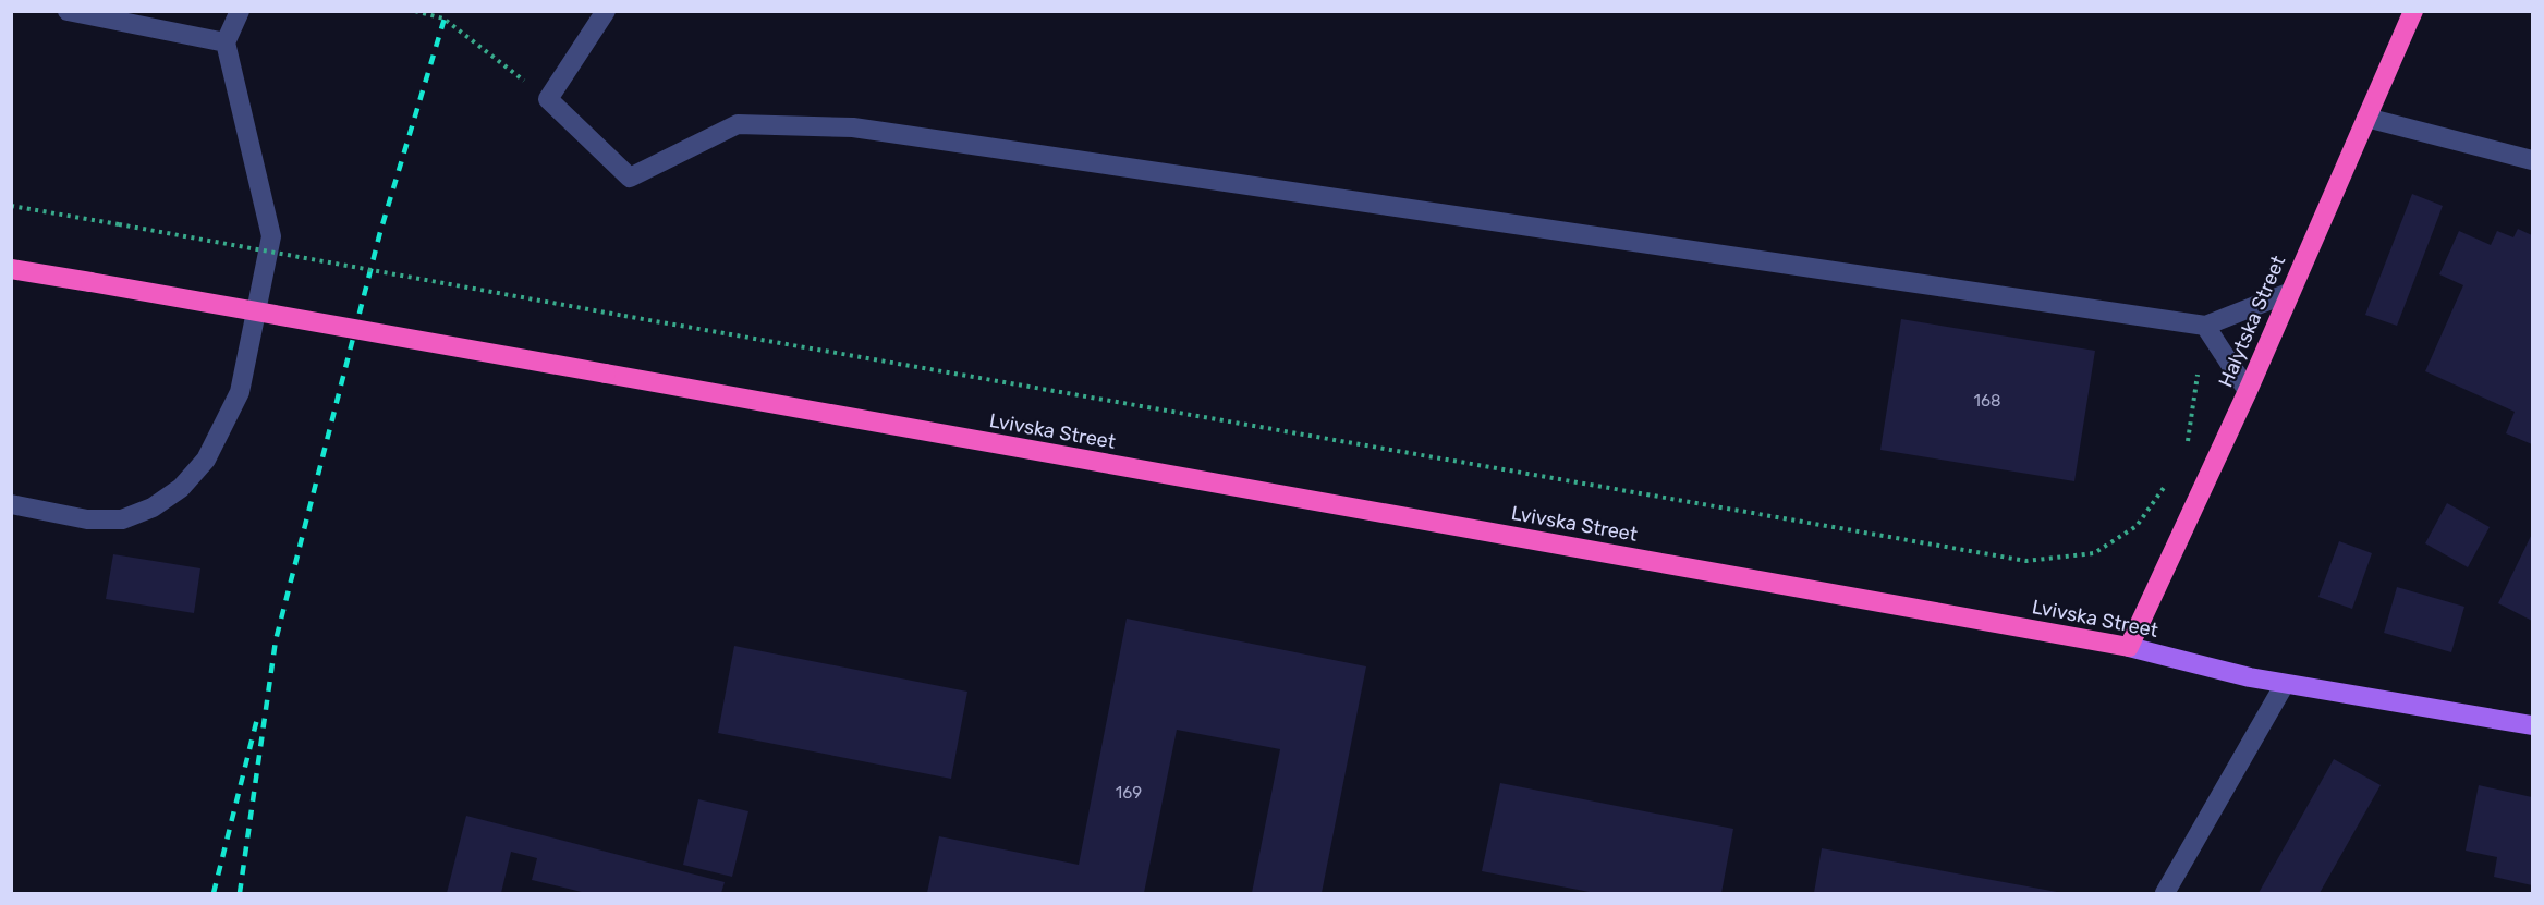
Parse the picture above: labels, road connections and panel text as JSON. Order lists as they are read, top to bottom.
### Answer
{
  "streets": {
    "highway": ["Halytska Street", "Lvivska Street"]
  },
  "crossings": [
    ["Halytska Street", "Lvivska Street"]
  ],
  "house_numbers": ["168", "169"]
}
